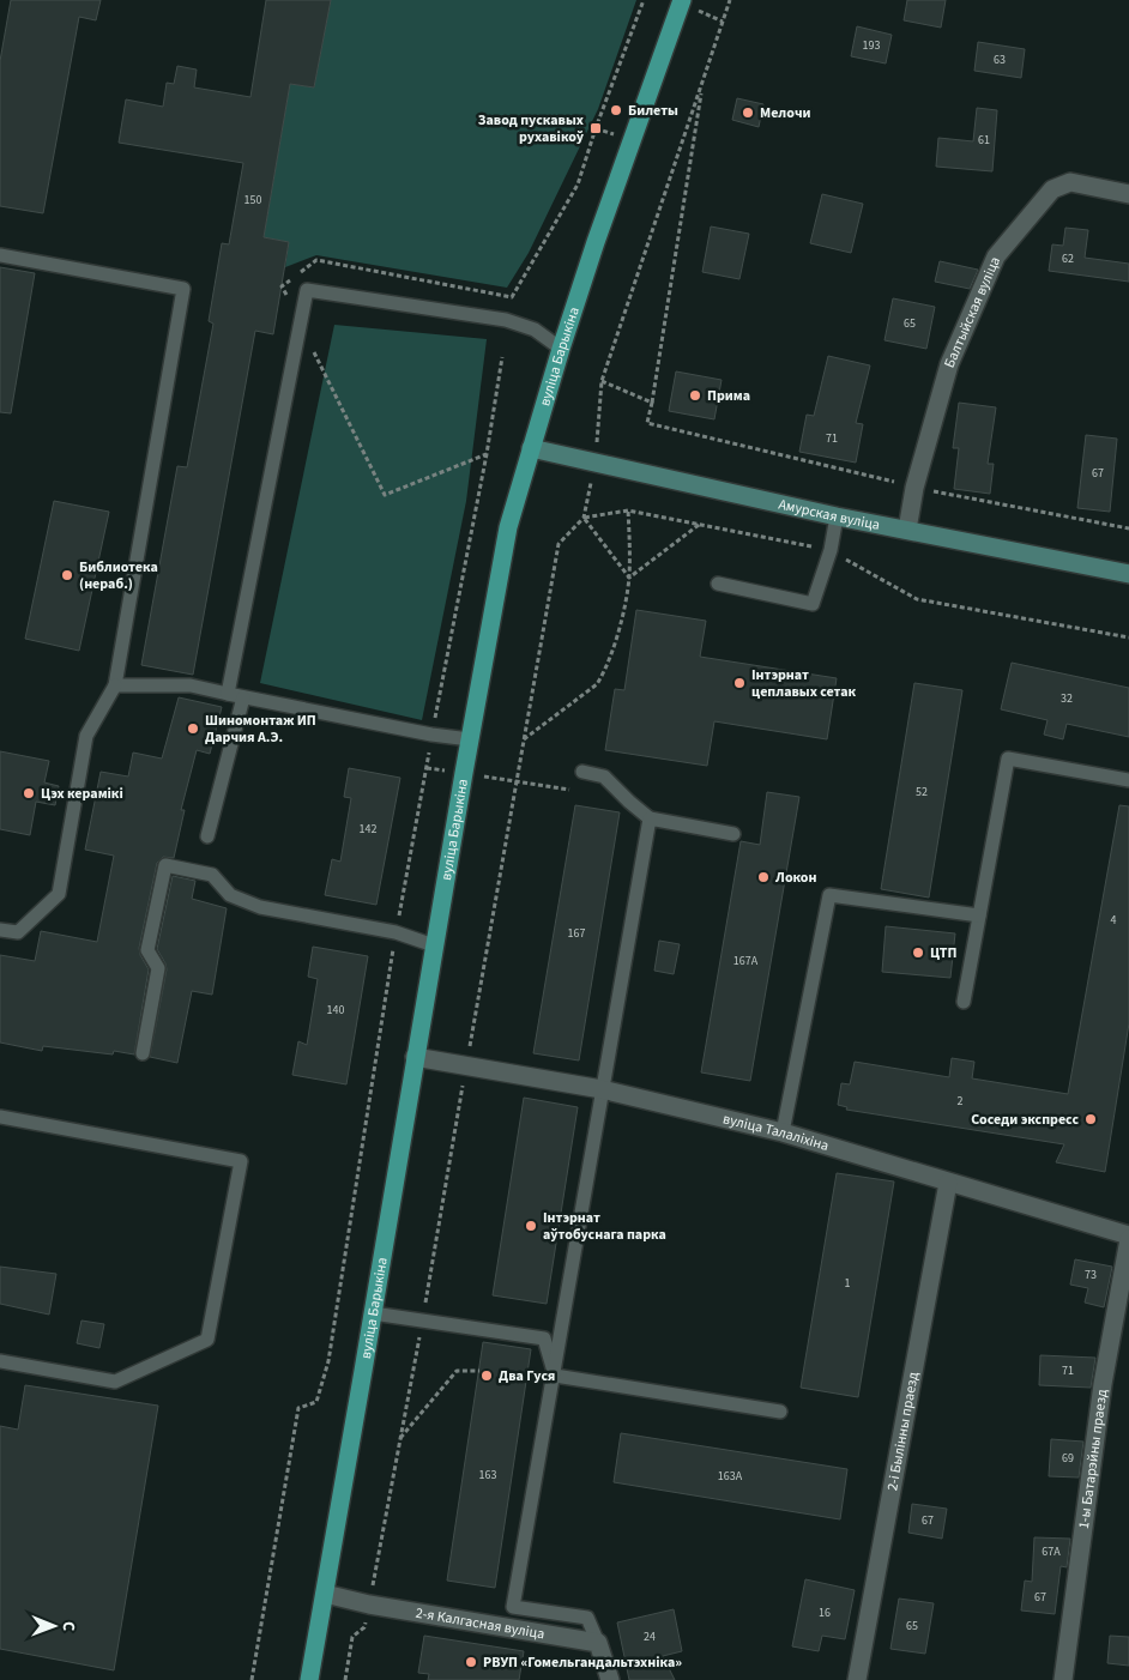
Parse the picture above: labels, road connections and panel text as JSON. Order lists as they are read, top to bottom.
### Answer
{
  "streets": {
    "main road": ["вуліца Барыкіна"],
    "street": [
      "Балтыйская вуліца",
      "Амурская вуліца",
      "вуліца Талаліхіна",
      "2-і Былінны праезд",
      "1-ы Батарэйны праезд",
      "2-я Калгасная вуліца"
    ]
  },
  "crossings": [
    ["Балтыйская вуліца", "Амурская вуліца"],
    ["вуліца Барыкіна", "Амурская вуліца"],
    ["вуліца Барыкіна", "вуліца Талаліхіна"],
    ["вуліца Барыкіна", "2-я Калгасная вуліца"],
    ["вуліца Талаліхіна", "2-і Былінны праезд"],
    ["вуліца Талаліхіна", "1-ы Батарэйны праезд"]
  ],
  "places": {
    "other": [
      "Билеты",
      "Мелочи",
      "Прима",
      "Библиотека (нераб.)",
      "Інтэрнат цеплавых сетак",
      "Шиномонтаж ИП Дарчия А.Э.",
      "Цэх керамікі",
      "Локон",
      "ЦТП",
      "Соседи экспресс",
      "Інтэрнат аўтобуснага парка",
      "Два Гуся",
      "РВУП «Гомельгандальтэхніка»"
    ],
    "transit": ["Завод пускавых рухавікоў"]
  },
  "house_numbers": [
    "193",
    "63",
    "61",
    "150",
    "62",
    "65",
    "71",
    "67",
    "32",
    "52",
    "142",
    "4",
    "167",
    "167А",
    "140",
    "2",
    "73",
    "1",
    "71",
    "69",
    "163",
    "163А",
    "67",
    "67А",
    "67",
    "16",
    "65",
    "24"
  ],
  "north": "right"
}
